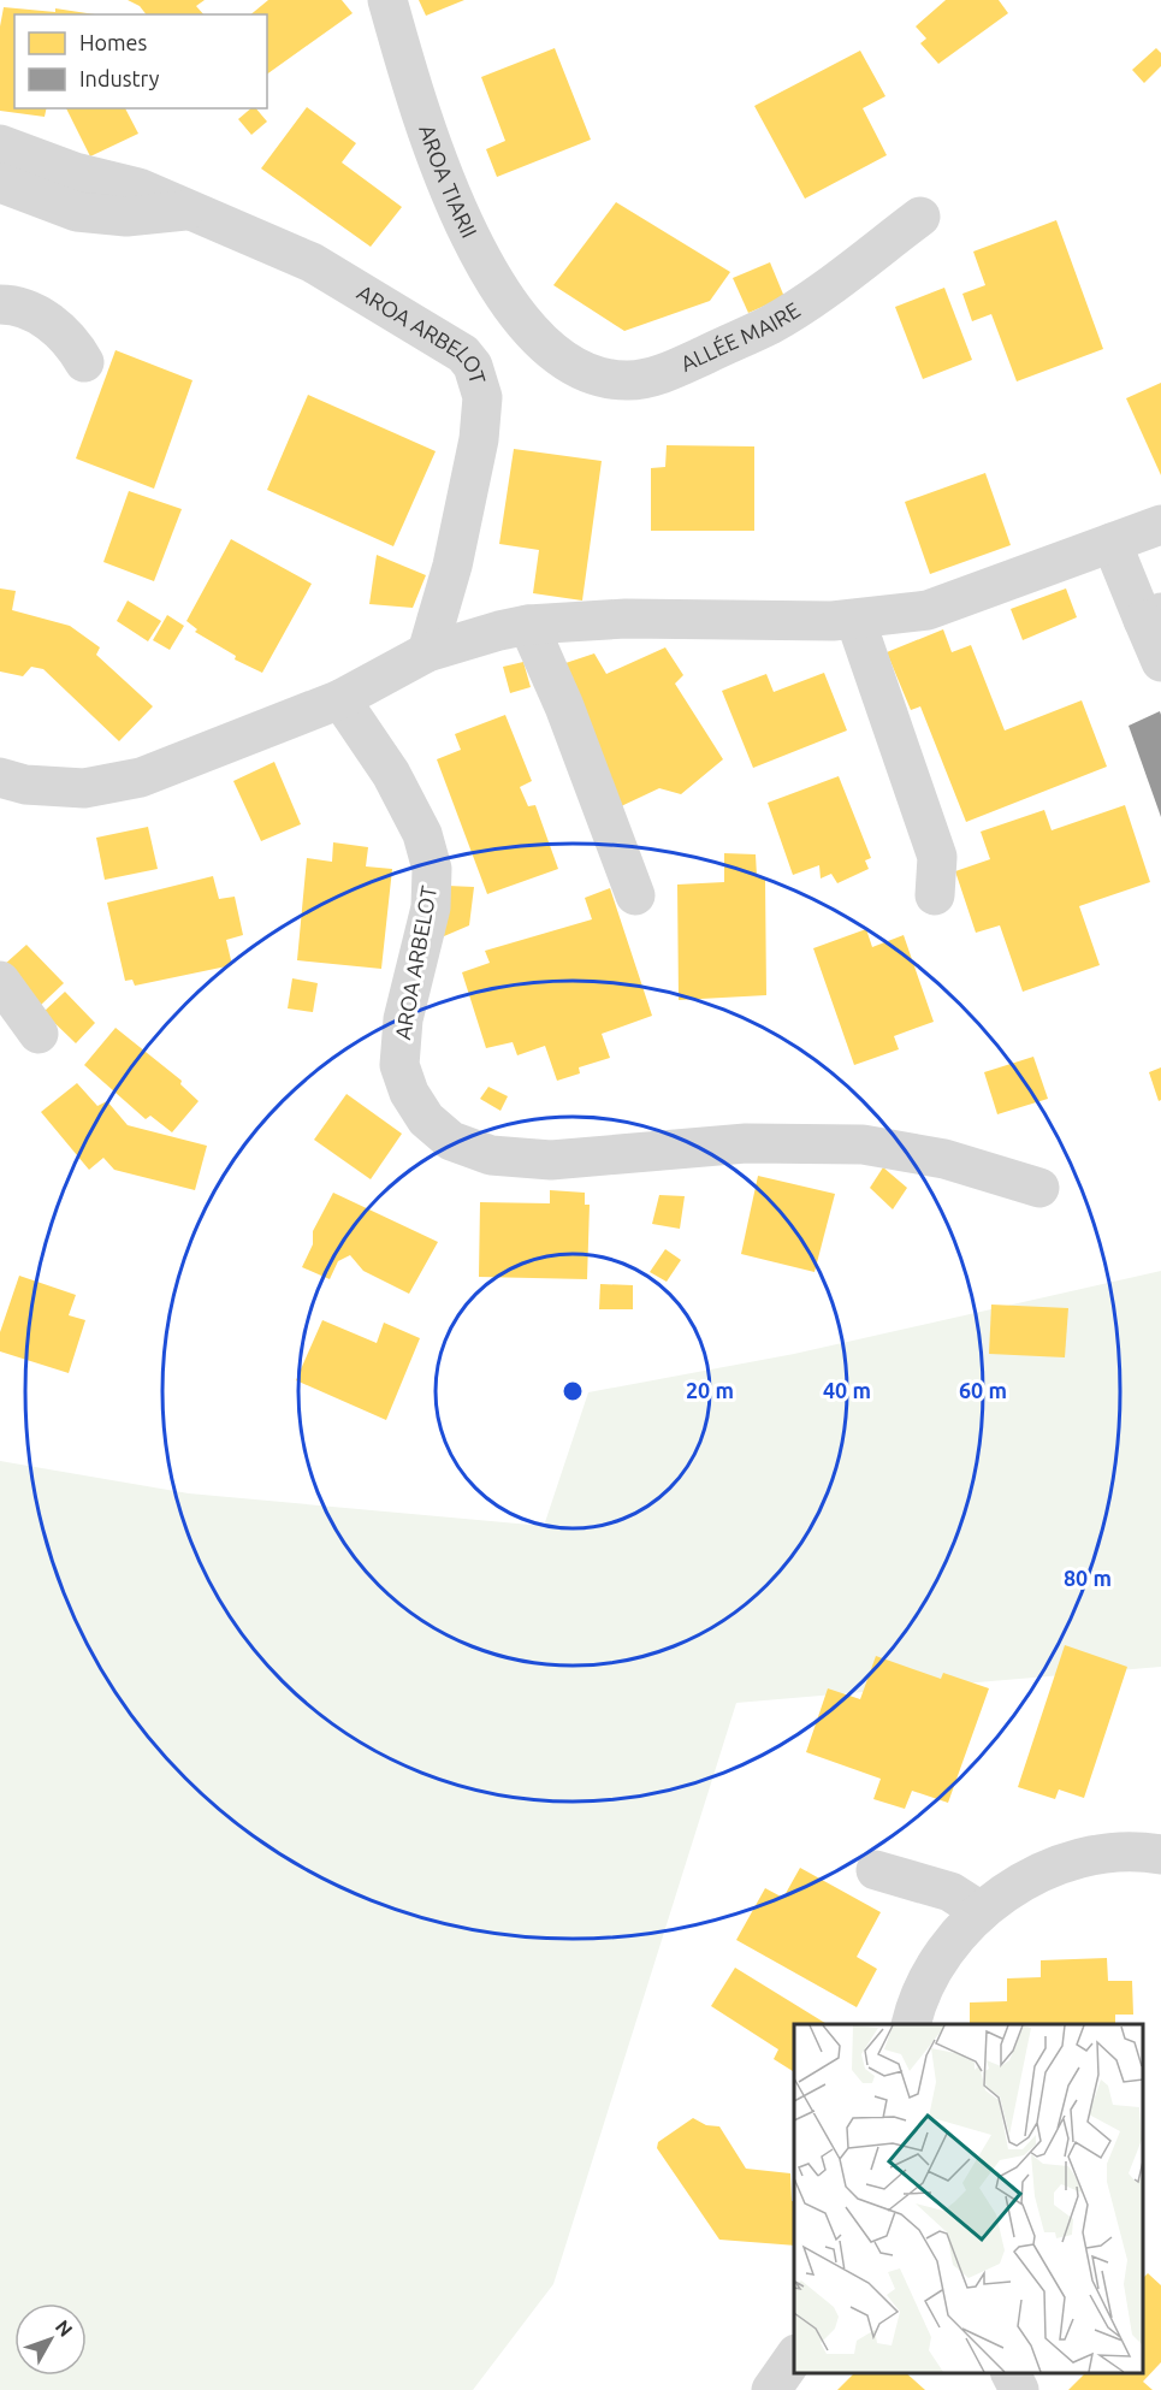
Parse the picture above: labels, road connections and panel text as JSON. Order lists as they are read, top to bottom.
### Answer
{
  "streets": {
    "street": ["AROA TIARII", "ALLÉE MAIRE", "AROA ARBELOT"]
  },
  "crossings": [
    ["AROA TIARII", "ALLÉE MAIRE"]
  ],
  "legend": ["Homes", "Industry"],
  "north": "top right",
  "rings": [
    "20 m",
    "40 m",
    "60 m",
    "80 m"
  ]
}
